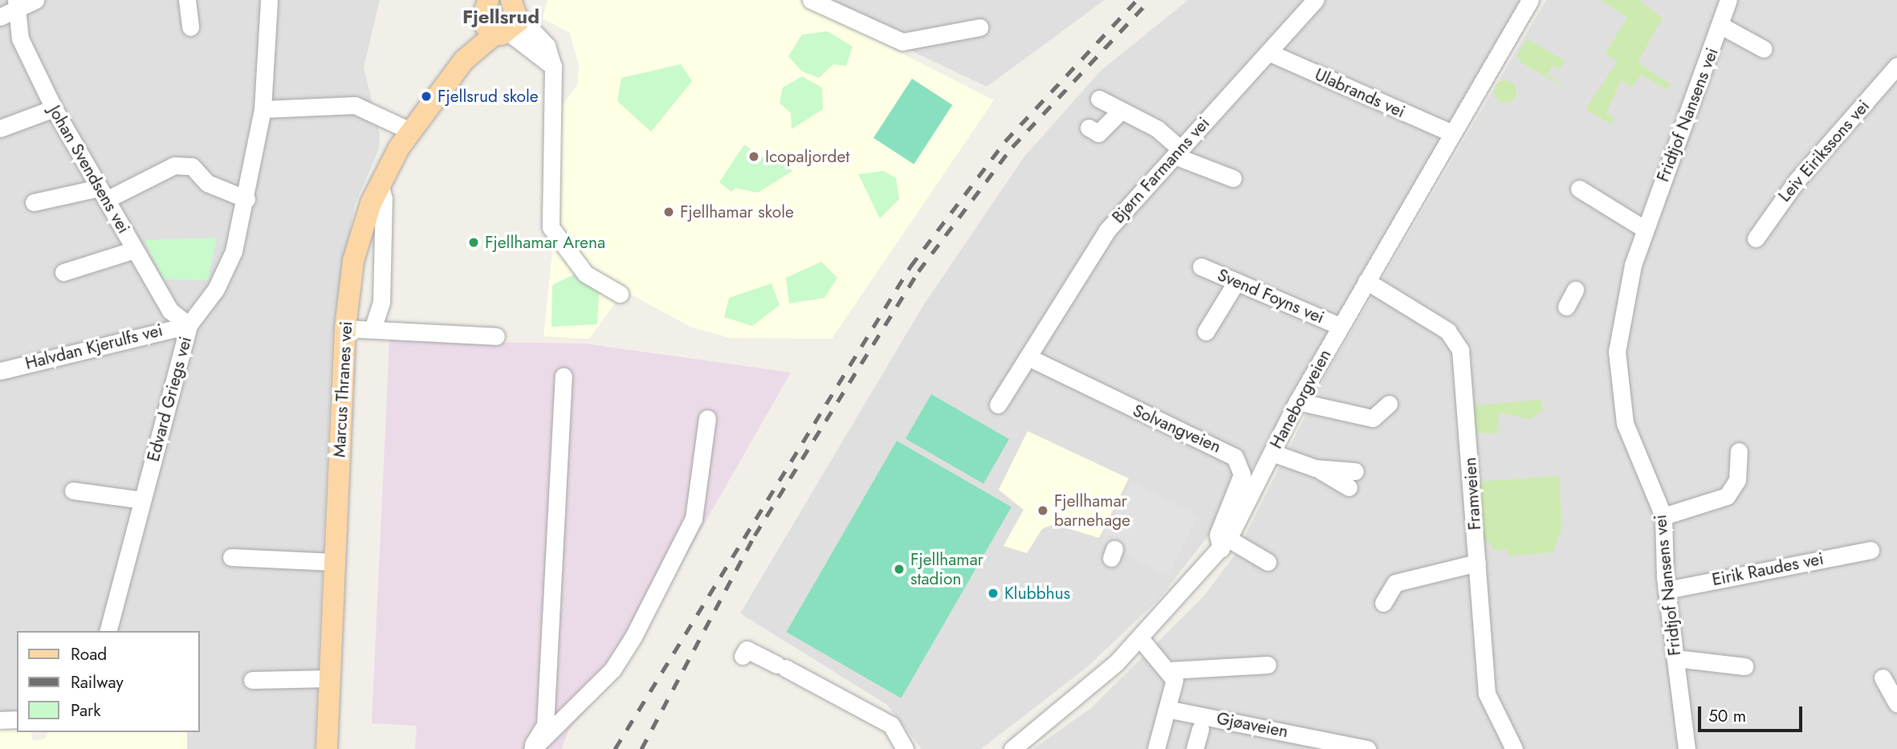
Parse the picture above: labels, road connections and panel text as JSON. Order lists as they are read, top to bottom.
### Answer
{
  "streets": {
    "main road": ["Marcus Thranes vei"],
    "street": [
      "Ulabrands vei",
      "Fridtjof Nansens vei",
      "Leiv Eirikssons vei",
      "Johan Svendsens vei",
      "Bjørn Farmanns vei",
      "Svend Foyns vei",
      "Halvdan Kjerulfs vei",
      "Edvard Griegs vei",
      "Haneborgveien",
      "Solvangveien",
      "Framveien",
      "Eirik Raudes vei",
      "Gjøaveien"
    ]
  },
  "crossings": [
    ["Ulabrands vei", "Bjørn Farmanns vei"],
    ["Ulabrands vei", "Haneborgveien"],
    ["Fridtjof Nansens vei", "Eirik Raudes vei"],
    ["Johan Svendsens vei", "Halvdan Kjerulfs vei"],
    ["Johan Svendsens vei", "Edvard Griegs vei"],
    ["Bjørn Farmanns vei", "Solvangveien"],
    ["Svend Foyns vei", "Haneborgveien"],
    ["Halvdan Kjerulfs vei", "Edvard Griegs vei"],
    ["Haneborgveien", "Solvangveien"],
    ["Haneborgveien", "Framveien"]
  ],
  "districts": ["Fjellsrud"],
  "places": [
    "Fjellsrud skole",
    "Icopaljordet",
    "Fjellhamar skole",
    "Fjellhamar Arena",
    "Fjellhamar barnehage",
    "Fjellhamar stadion",
    "Klubbhus"
  ],
  "legend": ["Road", "Railway", "Park"],
  "scale_bar": "50 m"
}
